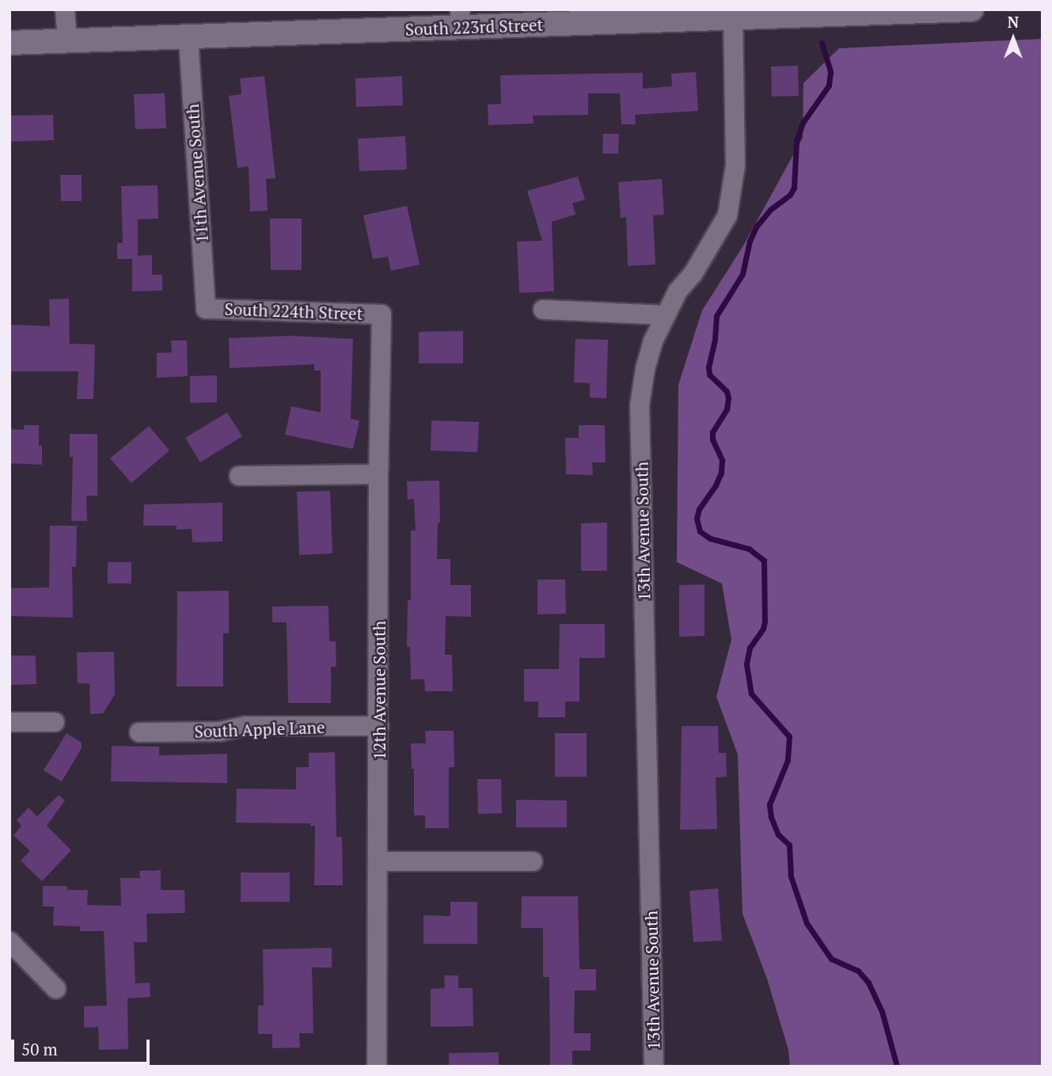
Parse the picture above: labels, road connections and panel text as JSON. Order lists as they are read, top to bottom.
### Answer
{
  "streets": {
    "street": [
      "South 223rd Street",
      "11th Avenue South",
      "South 224th Street",
      "13th Avenue South",
      "12th Avenue South",
      "South Apple Lane"
    ]
  },
  "crossings": [
    ["South 223rd Street", "11th Avenue South"],
    ["South 223rd Street", "13th Avenue South"],
    ["11th Avenue South", "South 224th Street"],
    ["South 224th Street", "12th Avenue South"],
    ["12th Avenue South", "South Apple Lane"]
  ],
  "scale_bar": "50 m",
  "north": "top"
}
